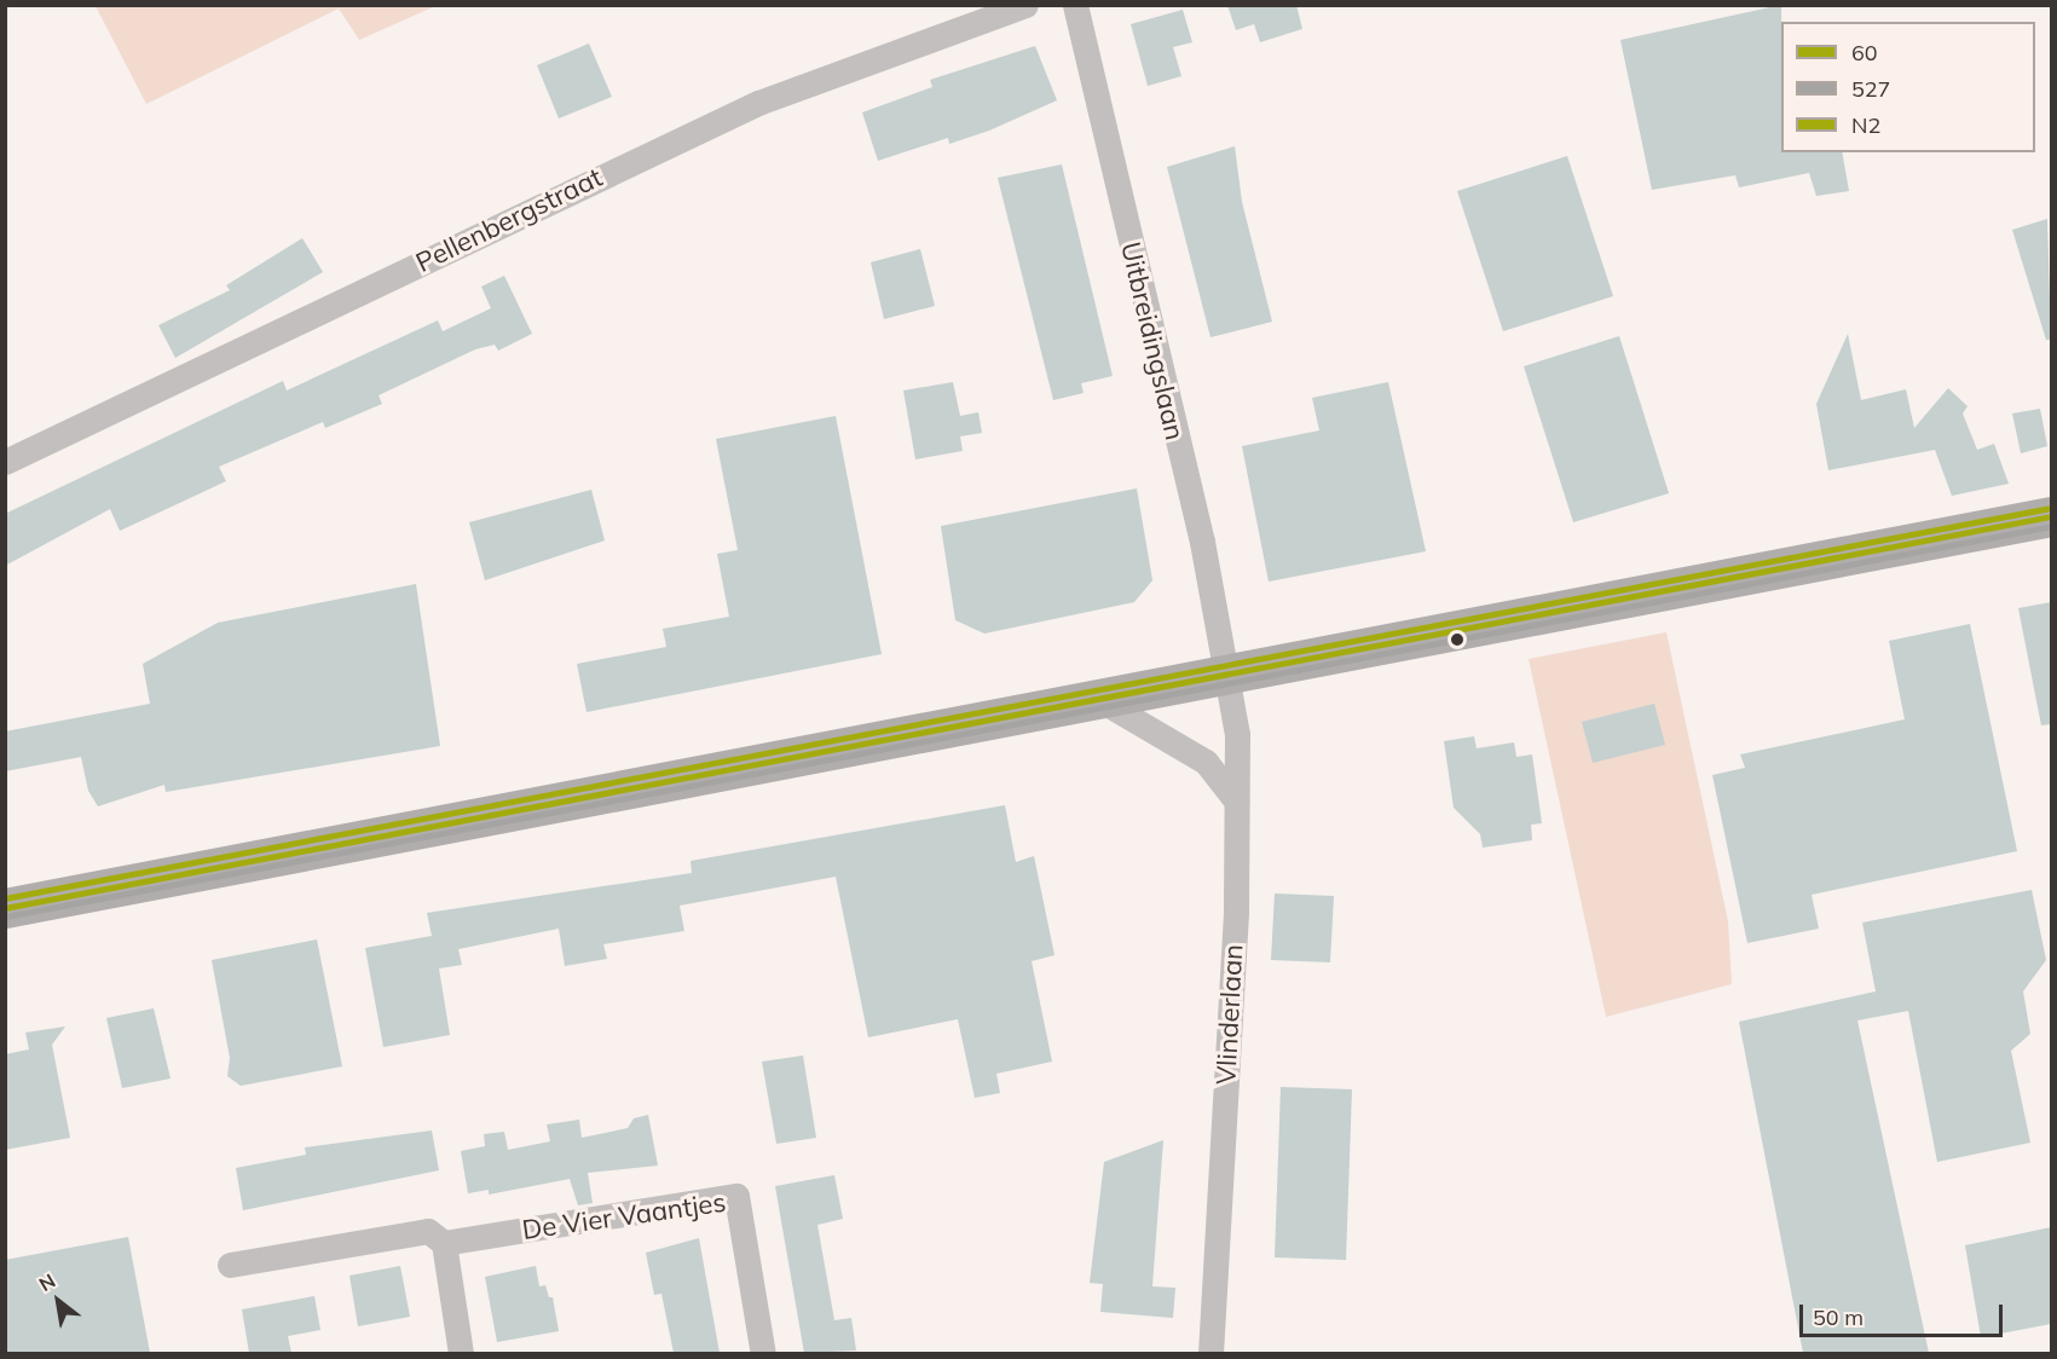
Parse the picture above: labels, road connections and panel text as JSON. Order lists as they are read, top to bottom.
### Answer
{
  "streets": {
    "street": [
      "Pellenbergstraat",
      "Uitbreidingslaan",
      "Vlinderlaan",
      "De Vier Vaantjes"
    ]
  },
  "crossings": [
    ["Uitbreidingslaan", "Vlinderlaan"]
  ],
  "lines": ["transit line N2", "transit line 60", "transit line 527"],
  "legend": ["60", "527", "N2"],
  "scale_bar": "50 m",
  "north": "top left"
}
